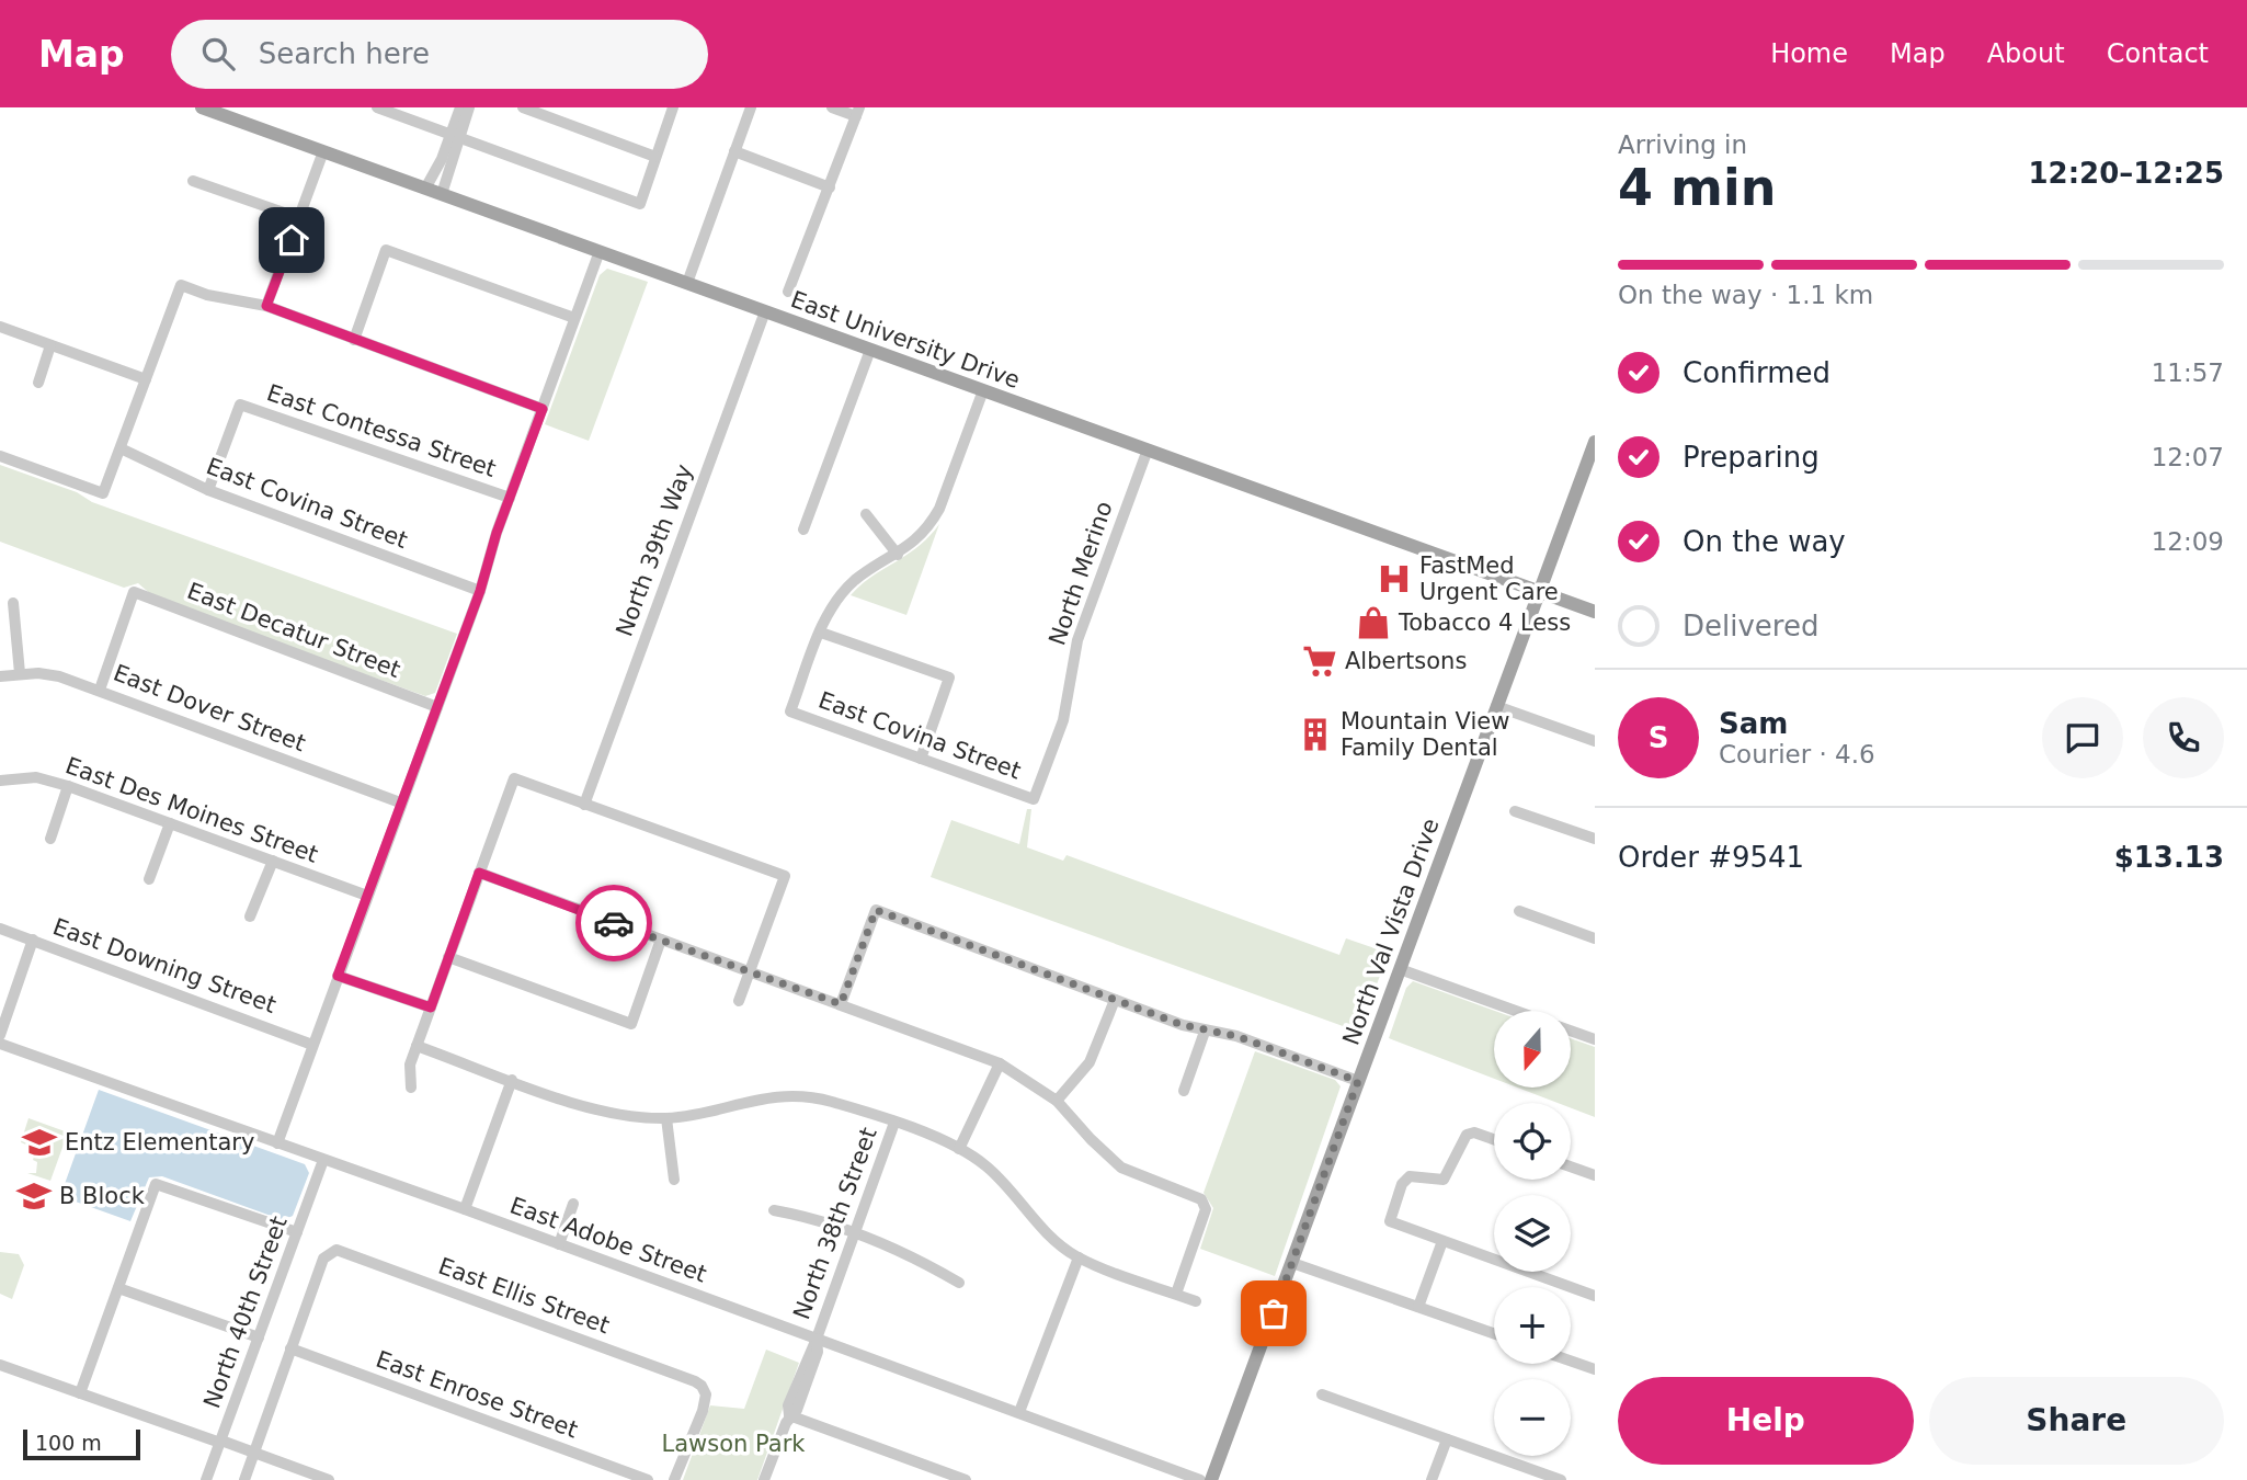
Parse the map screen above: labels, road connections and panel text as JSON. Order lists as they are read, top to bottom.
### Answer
{
  "streets": {
    "main road": ["East University Drive", "North Val Vista Drive"],
    "street": [
      "East Contessa Street",
      "East Covina Street",
      "North 39th Way",
      "North Merino",
      "East Decatur Street",
      "East Dover Street",
      "East Des Moines Street",
      "East Downing Street",
      "North 38th Street",
      "East Adobe Street",
      "East Ellis Street",
      "North 40th Street",
      "East Enrose Street"
    ]
  },
  "crossings": [
    ["East University Drive", "North 39th Way"],
    ["East University Drive", "North Merino"],
    ["East University Drive", "North Val Vista Drive"],
    ["East Contessa Street", "East Covina Street"],
    ["East Covina Street", "North Merino"],
    ["East Decatur Street", "East Dover Street"],
    ["North 38th Street", "East Adobe Street"],
    ["East Adobe Street", "North 40th Street"],
    ["East Ellis Street", "East Enrose Street"]
  ],
  "parks": ["Lawson Park"],
  "places": {
    "hospital": ["FastMed Urgent Care"],
    "shop": ["Tobacco 4 Less"],
    "supermarket": ["Albertsons"],
    "building": ["Mountain View Family Dental"],
    "school or university": ["Entz Elementary", "B Block"]
  },
  "scale_bar": "100 m",
  "north": "bottom",
  "page": {
    "header": "Map",
    "search": "Search here",
    "nav": [
      "Home",
      "Map",
      "About",
      "Contact"
    ],
    "heading": ["4 min", "Arriving in", "12:20–12:25"],
    "panel": [
      "Sam",
      "Courier · 4.6",
      "Order #9541",
      "$13.13"
    ],
    "bar": "On the way · 1.1 km",
    "list": [
      ["Confirmed", "11:57"],
      ["Preparing", "12:07"],
      ["On the way", "12:09"],
      "Delivered"
    ],
    "round": "S",
    "map_buttons": ["+", "−"],
    "buttons": ["Help", "Share"],
    "scale": "100 m"
  }
}
